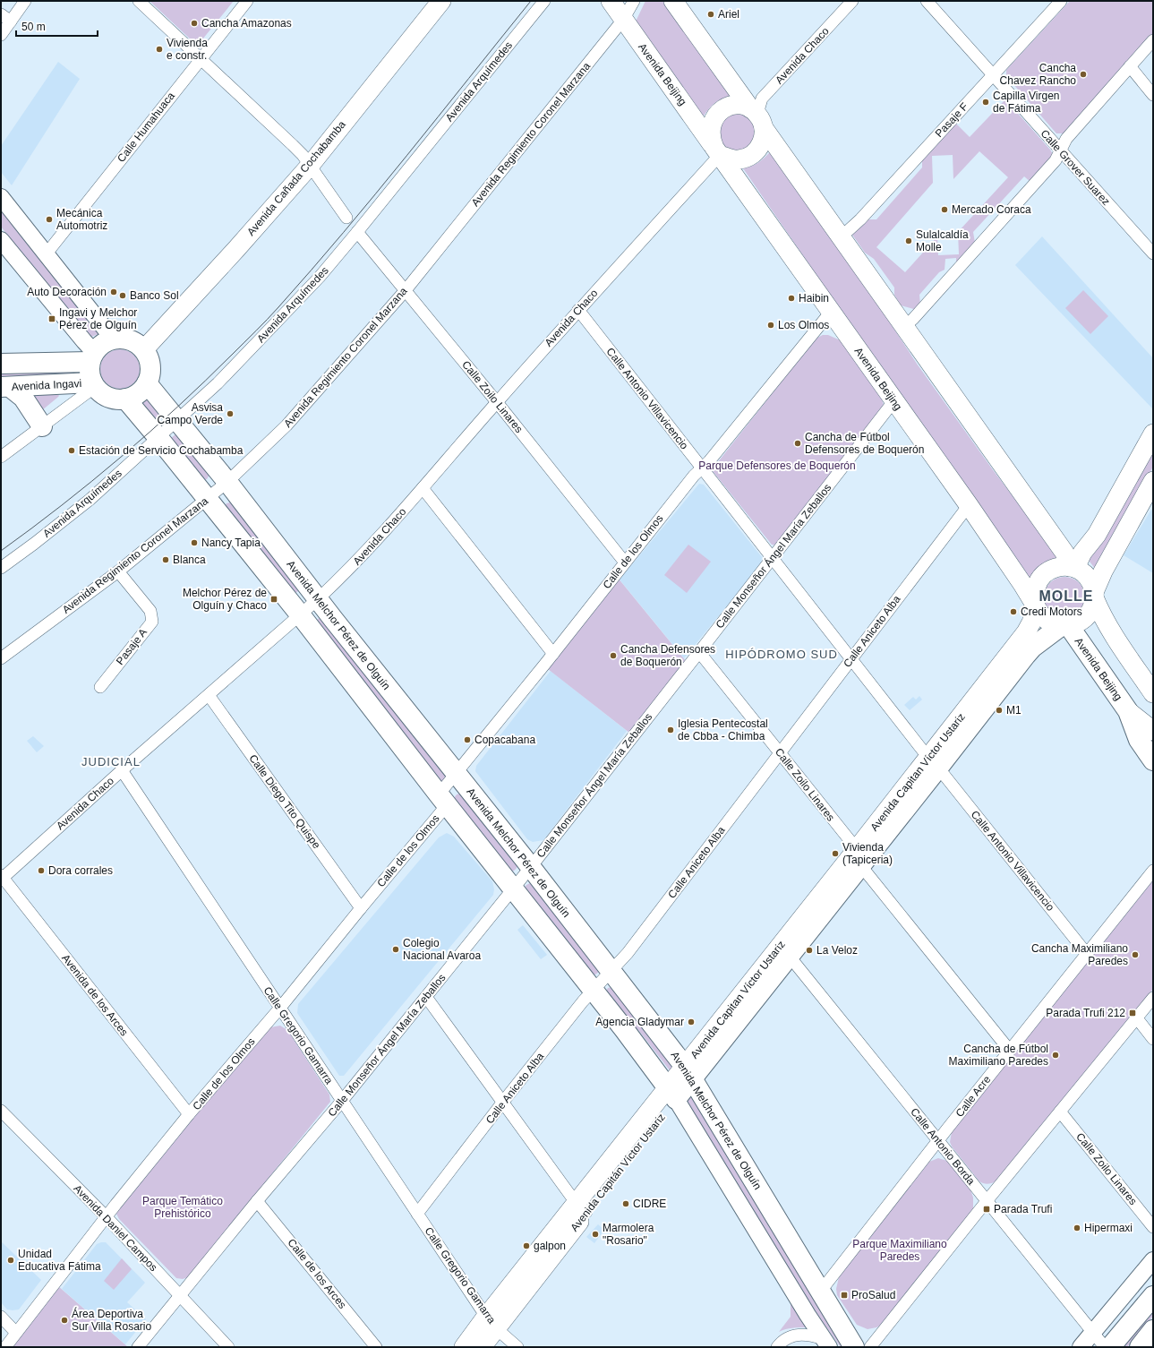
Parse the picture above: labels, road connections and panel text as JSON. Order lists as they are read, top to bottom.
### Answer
{
  "streets": {
    "highway": [
      "Avenida Beijing",
      "Avenida Ingavi",
      "Avenida Melchor Pérez de Olguín",
      "Avenida Capitan Víctor Ustariz",
      "Avenida Capitán Víctor Ustariz"
    ],
    "main road": ["Avenida Cañada Cochabamba"],
    "street": [
      "Avenida Chaco",
      "Avenida Arquímedes",
      "Pasaje F",
      "Calle Humahuaca",
      "Avenida Regimiento Coronel Marzana",
      "Calle Grover Suarez",
      "Calle Zoilo Linares",
      "Calle Antonio Villavicencio",
      "Calle de los Olmos",
      "Calle Monseñor Ángel María Zeballos",
      "Calle Aniceto Alba",
      "Pasaje A",
      "Calle Diego Tito Quispe",
      "Avenida de los Arces",
      "Calle Gregorio Gamarra",
      "Calle Acre",
      "Calle Antonio Borda",
      "Avenida Daniel Campos",
      "Calle de los Arces"
    ]
  },
  "crossings": [
    ["Avenida Chaco", "Avenida Beijing"],
    ["Avenida Chaco", "Calle Zoilo Linares"],
    ["Avenida Chaco", "Calle Antonio Villavicencio"],
    ["Avenida Chaco", "Avenida Melchor Pérez de Olguín"],
    ["Avenida Chaco", "Calle Diego Tito Quispe"],
    ["Avenida Chaco", "Avenida de los Arces"],
    ["Avenida Chaco", "Calle Gregorio Gamarra"],
    ["Avenida Beijing", "Avenida Regimiento Coronel Marzana"],
    ["Avenida Beijing", "Calle de los Olmos"],
    ["Avenida Beijing", "Calle Monseñor Ángel María Zeballos"],
    ["Avenida Beijing", "Calle Aniceto Alba"],
    ["Avenida Beijing", "Avenida Capitan Víctor Ustariz"],
    ["Avenida Arquímedes", "Calle Zoilo Linares"],
    ["Avenida Arquímedes", "Avenida Melchor Pérez de Olguín"],
    ["Pasaje F", "Calle Grover Suarez"],
    ["Avenida Regimiento Coronel Marzana", "Calle Zoilo Linares"],
    ["Avenida Regimiento Coronel Marzana", "Avenida Melchor Pérez de Olguín"],
    ["Avenida Regimiento Coronel Marzana", "Pasaje A"],
    ["Avenida Cañada Cochabamba", "Avenida Ingavi"],
    ["Avenida Cañada Cochabamba", "Avenida Melchor Pérez de Olguín"],
    ["Avenida Ingavi", "Avenida Melchor Pérez de Olguín"],
    ["Calle Zoilo Linares", "Calle de los Olmos"],
    ["Calle Zoilo Linares", "Calle Monseñor Ángel María Zeballos"],
    ["Calle Zoilo Linares", "Calle Aniceto Alba"],
    ["Calle Zoilo Linares", "Avenida Capitan Víctor Ustariz"],
    ["Calle Zoilo Linares", "Calle Acre"],
    ["Calle Antonio Villavicencio", "Calle de los Olmos"],
    ["Calle Antonio Villavicencio", "Calle Monseñor Ángel María Zeballos"],
    ["Calle Antonio Villavicencio", "Calle Aniceto Alba"],
    ["Calle Antonio Villavicencio", "Avenida Capitan Víctor Ustariz"],
    ["Calle Antonio Villavicencio", "Calle Acre"],
    ["Calle de los Olmos", "Avenida Melchor Pérez de Olguín"],
    ["Calle de los Olmos", "Calle Diego Tito Quispe"],
    ["Calle de los Olmos", "Avenida de los Arces"],
    ["Calle de los Olmos", "Calle Gregorio Gamarra"],
    ["Calle de los Olmos", "Avenida Daniel Campos"],
    ["Calle Monseñor Ángel María Zeballos", "Avenida Melchor Pérez de Olguín"],
    ["Calle Monseñor Ángel María Zeballos", "Calle Gregorio Gamarra"],
    ["Calle Monseñor Ángel María Zeballos", "Avenida Daniel Campos"],
    ["Calle Monseñor Ángel María Zeballos", "Calle de los Arces"],
    ["Avenida Melchor Pérez de Olguín", "Calle Aniceto Alba"],
    ["Avenida Melchor Pérez de Olguín", "Avenida Capitan Víctor Ustariz"],
    ["Avenida Melchor Pérez de Olguín", "Calle Acre"],
    ["Avenida Melchor Pérez de Olguín", "Avenida Capitán Víctor Ustariz"],
    ["Calle Aniceto Alba", "Calle Gregorio Gamarra"],
    ["Avenida Capitan Víctor Ustariz", "Calle Antonio Borda"],
    ["Avenida Capitan Víctor Ustariz", "Avenida Capitán Víctor Ustariz"],
    ["Calle Gregorio Gamarra", "Avenida Capitán Víctor Ustariz"],
    ["Calle Acre", "Calle Antonio Borda"]
  ],
  "districts": ["MOLLE", "HIPÓDROMO SUD", "JUDICIAL"],
  "parks": ["Parque Defensores de Boquerón", "Parque Temático Prehistórico", "Parque Maximiliano Paredes"],
  "places": {
    "other": [
      "Ariel",
      "Cancha Amazonas",
      "Vivienda e constr.",
      "Cancha Chavez Rancho",
      "Capilla Virgen de Fátima",
      "Mercado Coraca",
      "Mecánica Automotriz",
      "Sulalcaldía Molle",
      "Auto Decoración",
      "Banco Sol",
      "Haibin",
      "Los Olmos",
      "Asvisa Campo Verde",
      "Cancha de Fútbol Defensores de Boquerón",
      "Estación de Servicio Cochabamba",
      "Nancy Tapia",
      "Blanca",
      "Credi Motors",
      "Cancha Defensores de Boquerón",
      "M1",
      "Iglesia Pentecostal de Cbba - Chimba",
      "Copacabana",
      "Vivienda (Tapiceria)",
      "Dora corrales",
      "Colegio Nacional Avaroa",
      "La Veloz",
      "Cancha Maximiliano Paredes",
      "Agencia Gladymar",
      "Cancha de Fútbol Maximiliano Paredes",
      "CIDRE",
      "Hipermaxi",
      "Marmolera \"Rosario\"",
      "galpon",
      "Unidad Educativa Fátima",
      "Área Deportiva Sur Villa Rosario"
    ],
    "transit": [
      "Ingavi y Melchor Pérez de Olguín",
      "Melchor Pérez de Olguín y Chaco",
      "Parada Trufi 212",
      "Parada Trufi",
      "ProSalud"
    ]
  },
  "scale_bar": "50 m"
}
